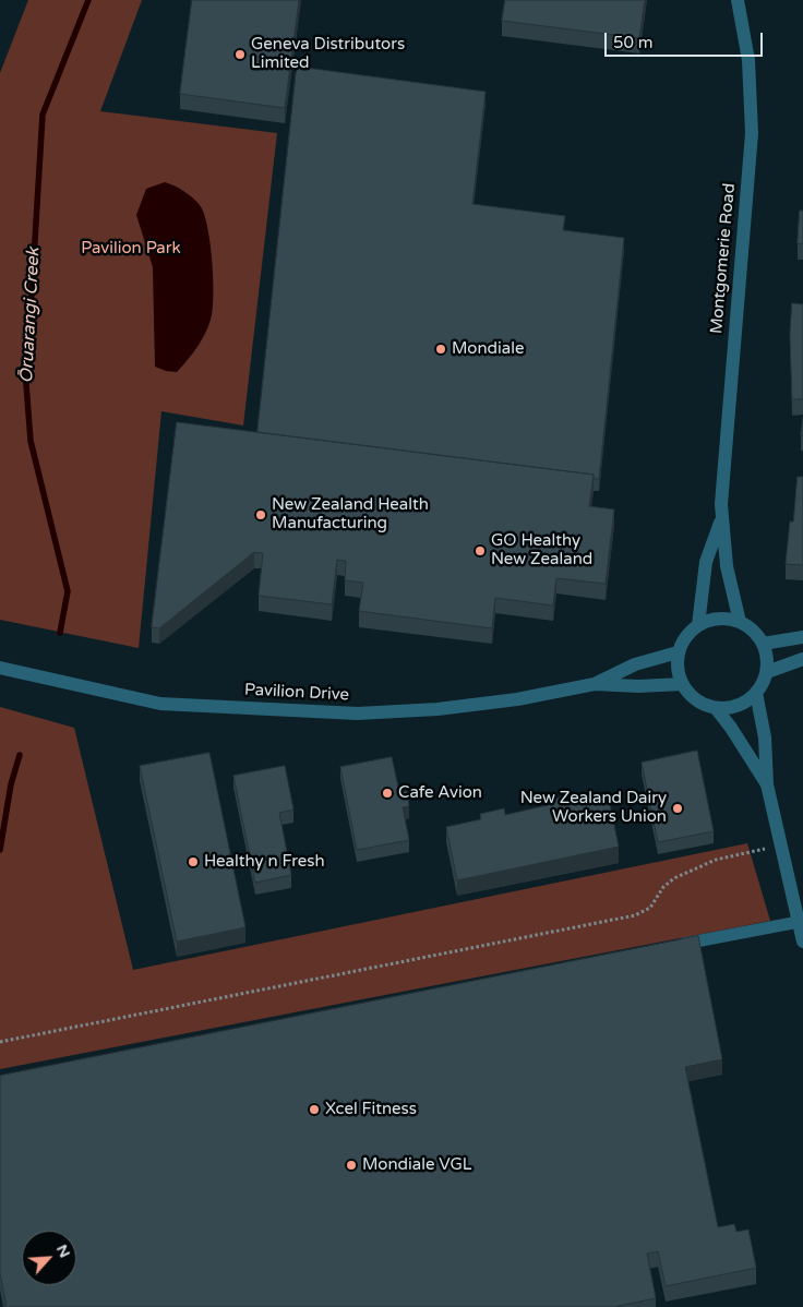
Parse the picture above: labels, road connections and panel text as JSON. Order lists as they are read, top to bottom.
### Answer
{
  "streets": {
    "street": ["Montgomerie Road", "Pavilion Drive"]
  },
  "crossings": [
    ["Montgomerie Road", "Pavilion Drive"]
  ],
  "water": ["Ōruarangi Creek"],
  "parks": ["Pavilion Park"],
  "places": [
    "Geneva Distributors Limited",
    "Mondiale",
    "New Zealand Health Manufacturing",
    "GO Healthy New Zealand",
    "Cafe Avion",
    "New Zealand Dairy Workers Union",
    "Healthy n Fresh",
    "Xcel Fitness",
    "Mondiale VGL"
  ],
  "scale_bar": "50 m",
  "north": "top right"
}
